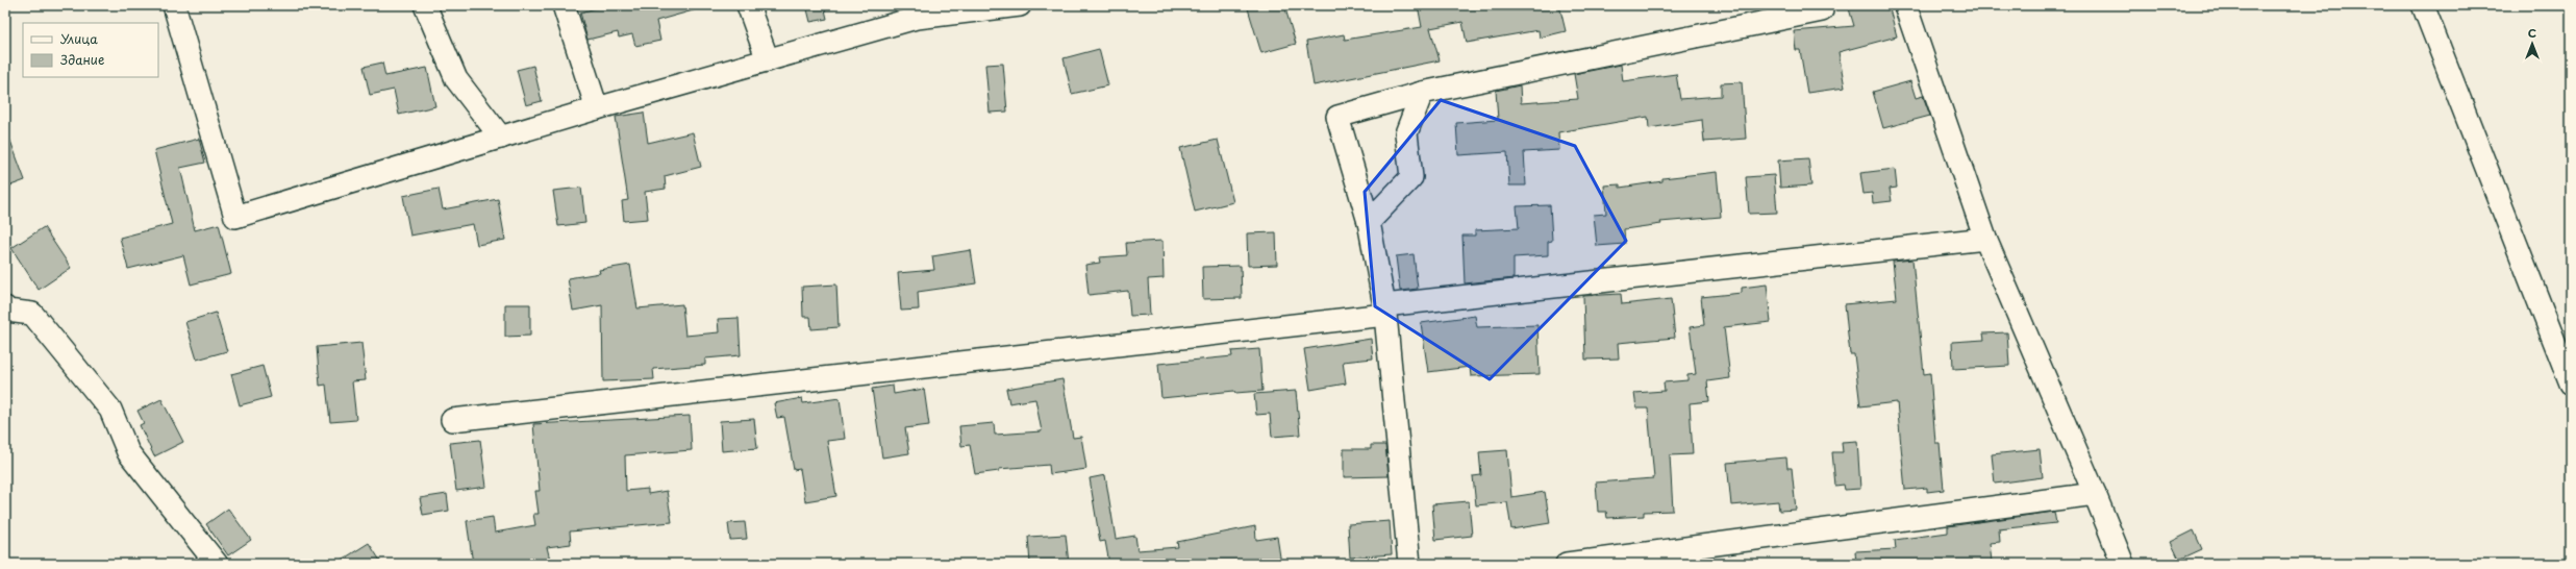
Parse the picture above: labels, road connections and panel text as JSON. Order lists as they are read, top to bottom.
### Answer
{
  "legend": ["Улица", "Здание"],
  "north": "top"
}
